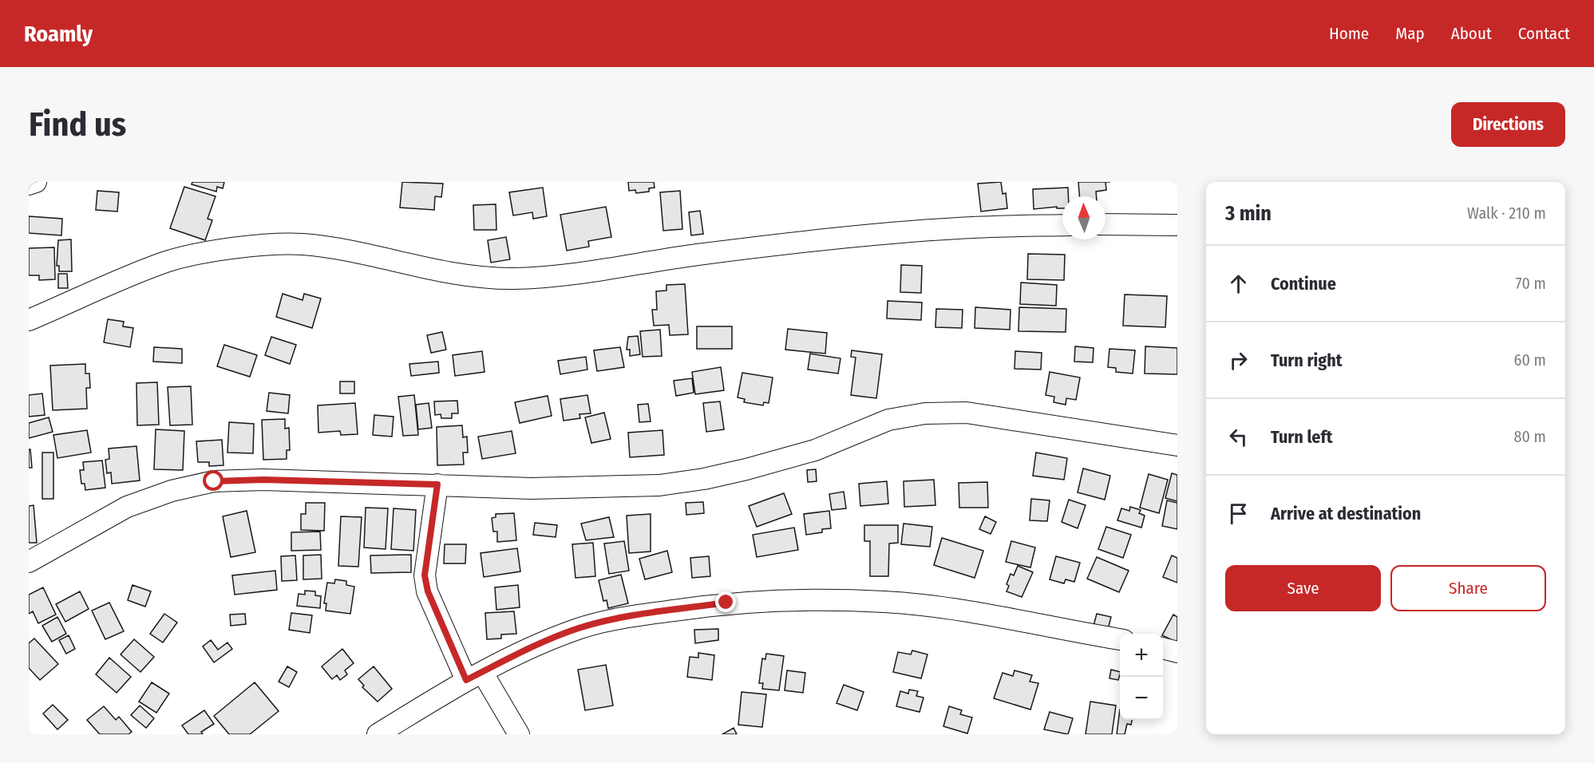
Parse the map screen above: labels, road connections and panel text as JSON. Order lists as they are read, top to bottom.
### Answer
{
  "north": "top",
  "page": {
    "header": "Roamly",
    "nav": [
      "Home",
      "Map",
      "About",
      "Contact"
    ],
    "buttons": [
      "Directions",
      ["Save", "Share"]
    ],
    "title": "Find us",
    "heading": ["3 min", "Walk · 210 m"],
    "list": [
      ["Continue", "70 m"],
      ["Turn right", "60 m"],
      ["Turn left", "80 m"],
      "Arrive at destination"
    ],
    "map_buttons": ["+", "−"]
  }
}
